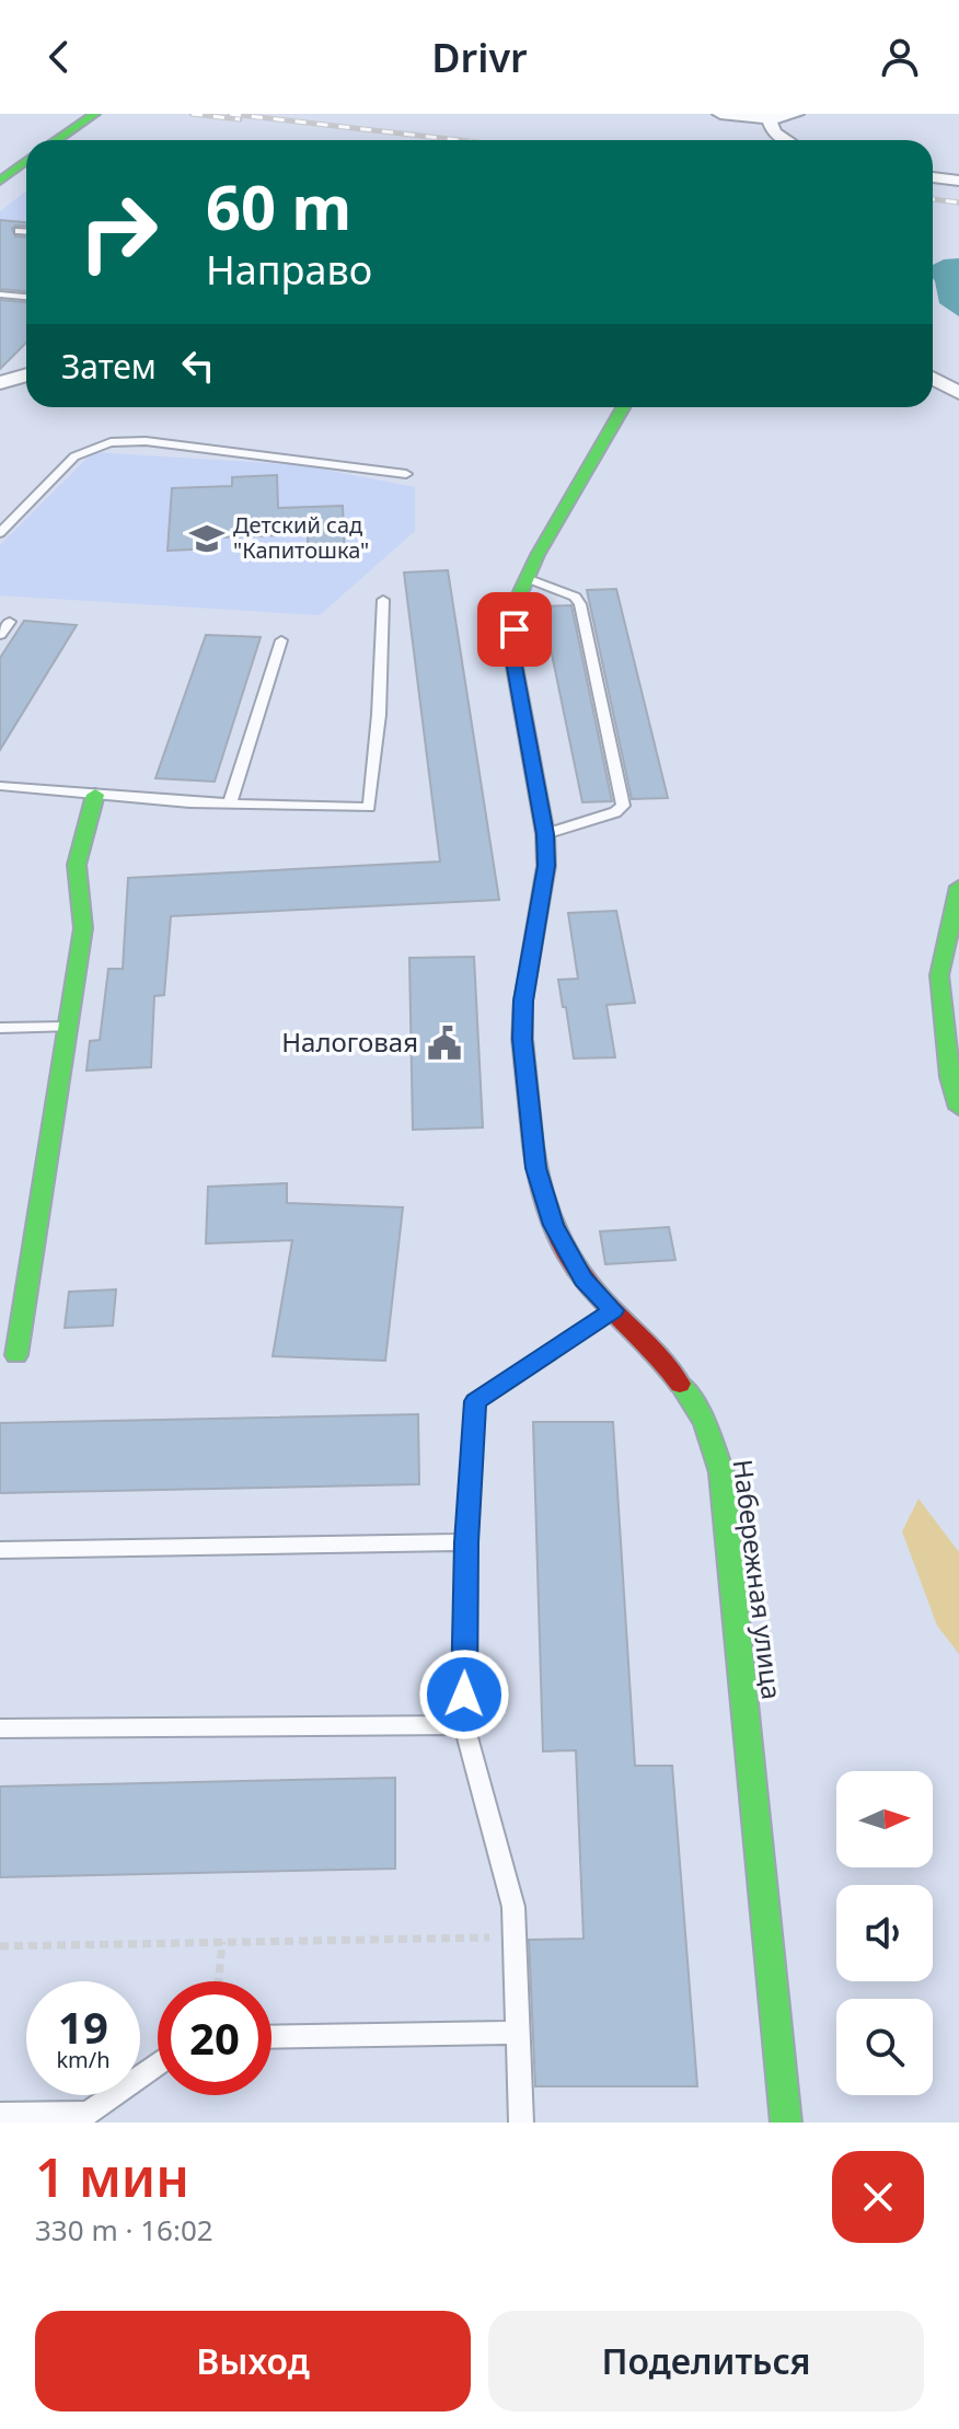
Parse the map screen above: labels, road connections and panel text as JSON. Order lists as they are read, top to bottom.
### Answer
{
  "streets": {
    "street": ["Набережная улица"]
  },
  "places": {
    "school or university": ["Детский сад \"Капитошка\""],
    "public building": ["Налоговая"]
  },
  "north": "right",
  "page": {
    "header": "Drivr",
    "turn": ["60 m", "Направо"],
    "then": "Затем",
    "speed": "19 km/h",
    "limit": "20",
    "heading": ["1 мин", "330 m · 16:02"],
    "buttons": ["Выход", "Поделиться"]
  }
}
